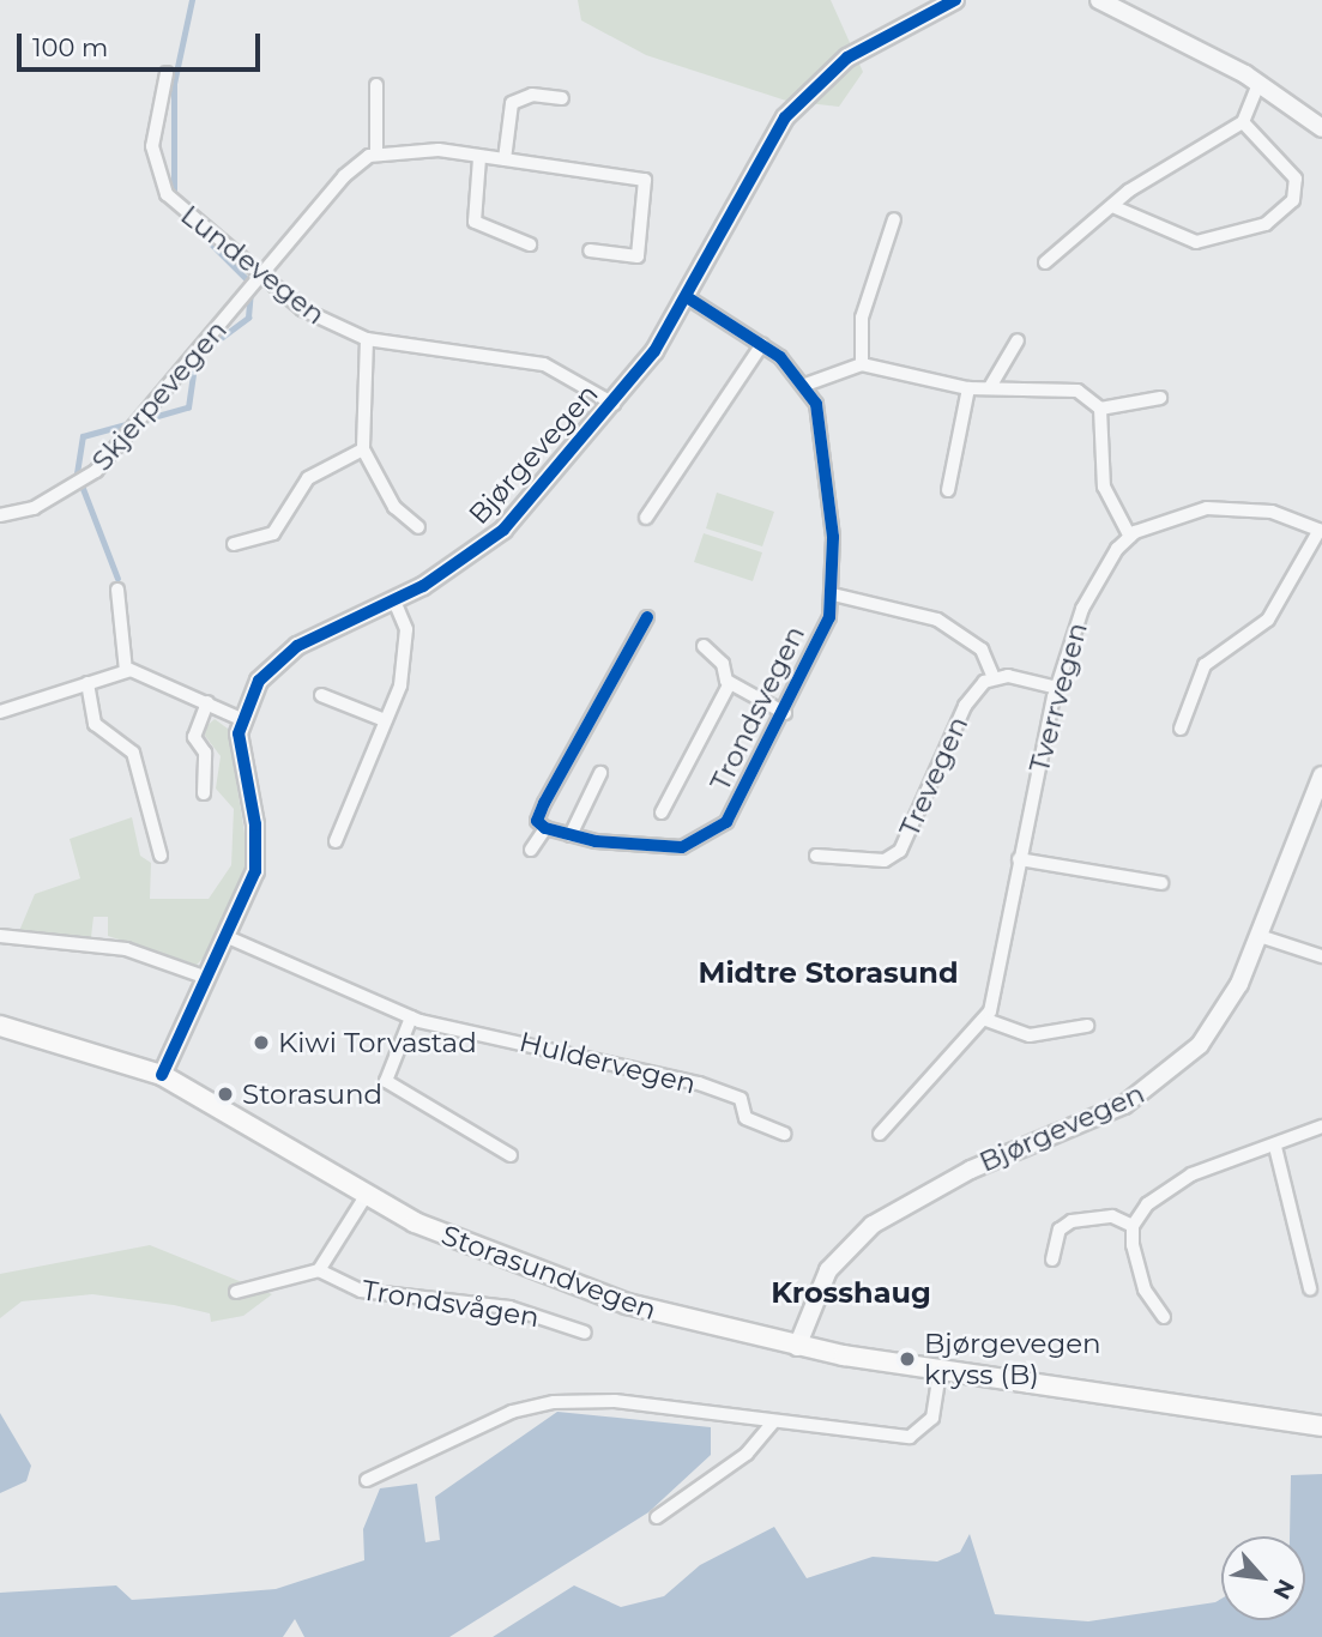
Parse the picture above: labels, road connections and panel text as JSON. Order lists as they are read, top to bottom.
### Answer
{
  "streets": {
    "main road": ["Storasundvegen"],
    "street": [
      "Lundevegen",
      "Skjerpevegen",
      "Bjørgevegen",
      "Tverrvegen",
      "Trondsvegen",
      "Trevegen",
      "Huldervegen",
      "Trondsvågen"
    ]
  },
  "crossings": [
    ["Lundevegen", "Skjerpevegen"],
    ["Lundevegen", "Bjørgevegen"],
    ["Bjørgevegen", "Trondsvegen"],
    ["Bjørgevegen", "Storasundvegen"],
    ["Storasundvegen", "Trondsvågen"]
  ],
  "districts": ["Midtre Storasund", "Krosshaug"],
  "places": ["Kiwi Torvastad", "Storasund", "Bjørgevegen kryss (B)"],
  "scale_bar": "100 m",
  "north": "bottom right"
}
